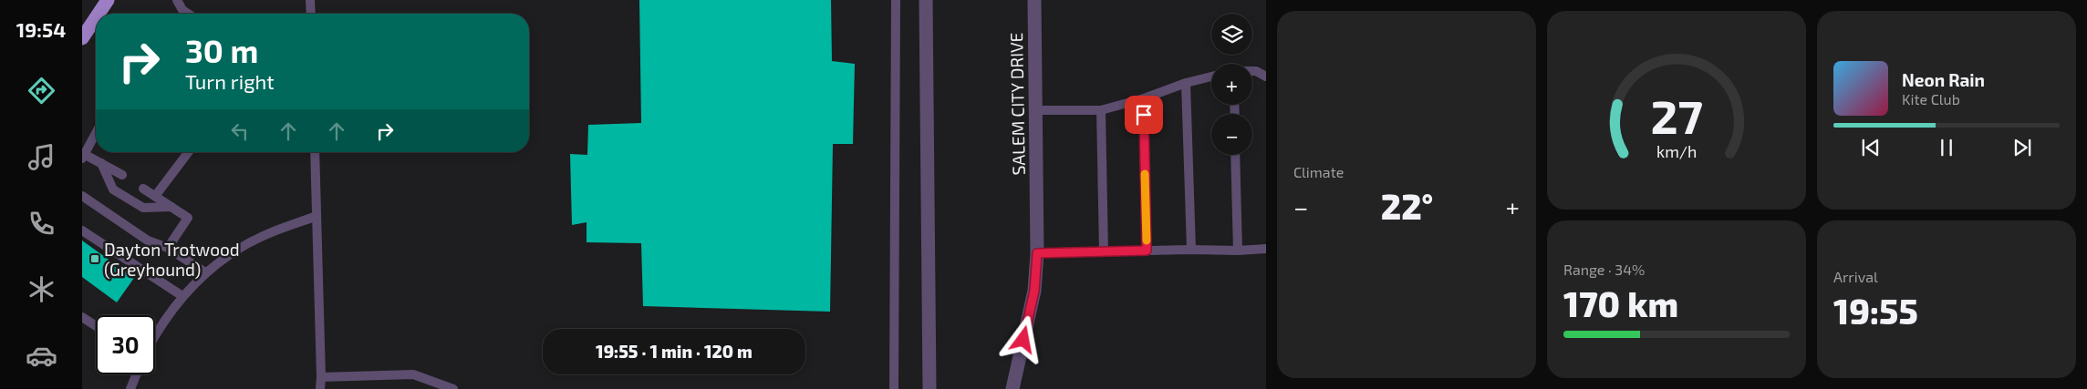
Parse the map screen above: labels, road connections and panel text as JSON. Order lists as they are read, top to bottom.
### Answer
{
  "streets": {
    "street": ["SALEM CITY DRIVE"]
  },
  "places": {
    "transit": ["Dayton Trotwood (Greyhound)"]
  },
  "page": {
    "tabs": "19:54",
    "tile": [
      "Climate",
      ["Range · 34%", "170 km"],
      ["Arrival", "19:55"]
    ],
    "map_buttons": ["+", "−"],
    "turn": ["30 m", "Turn right"],
    "song": ["Neon Rain", "Kite Club"],
    "heat": ["−", "22°", "+"],
    "limit": "30",
    "trip": "19:55 · 1 min · 120 m",
    "gauge": ["27", "km/h"]
  }
}
